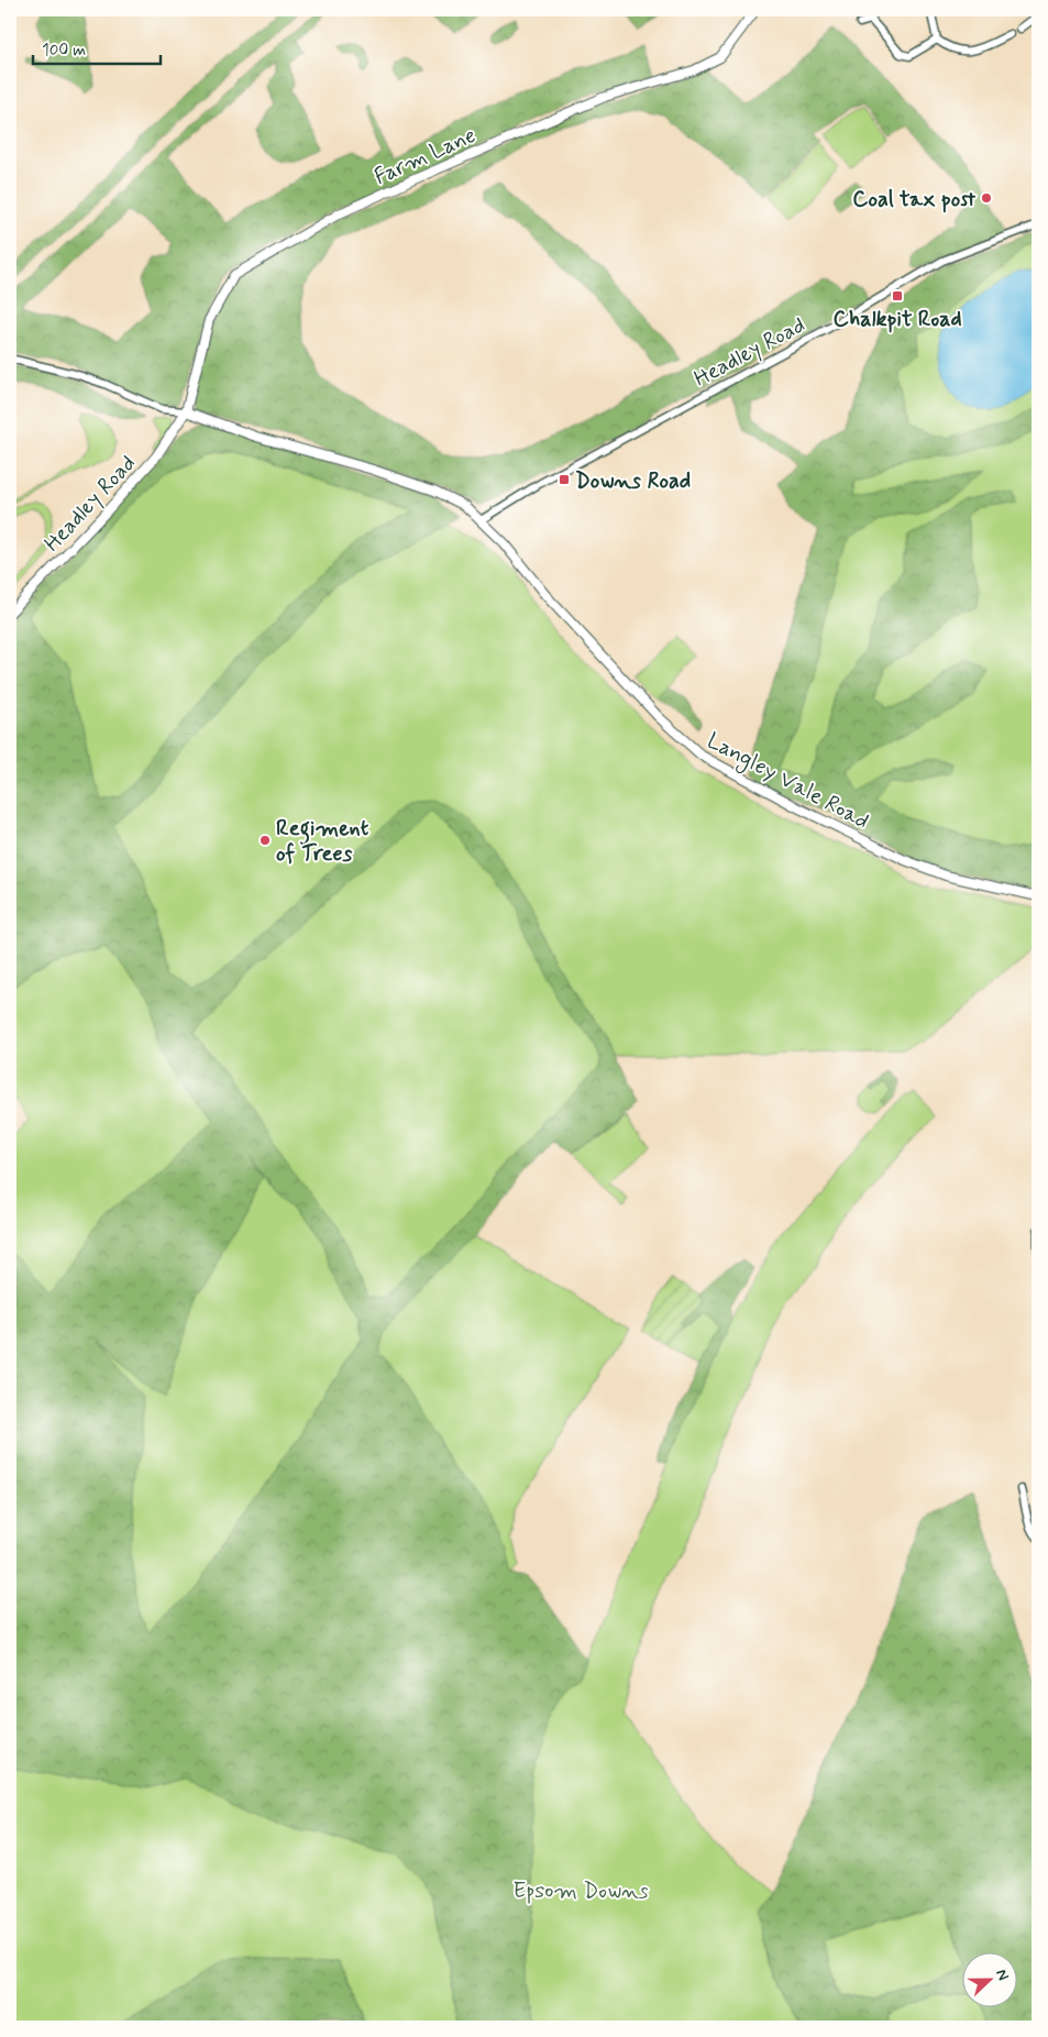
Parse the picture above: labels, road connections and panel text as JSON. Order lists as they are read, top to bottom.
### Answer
{
  "streets": {
    "street": ["Farm Lane", "Headley Road", "Langley Vale Road"]
  },
  "crossings": [
    ["Farm Lane", "Headley Road"],
    ["Headley Road", "Langley Vale Road"]
  ],
  "parks": ["Epsom Downs"],
  "places": {
    "other": ["Coal tax post", "Regiment of Trees"],
    "transit": ["Chalkpit Road", "Downs Road"]
  },
  "scale_bar": "100 m",
  "north": "right"
}
